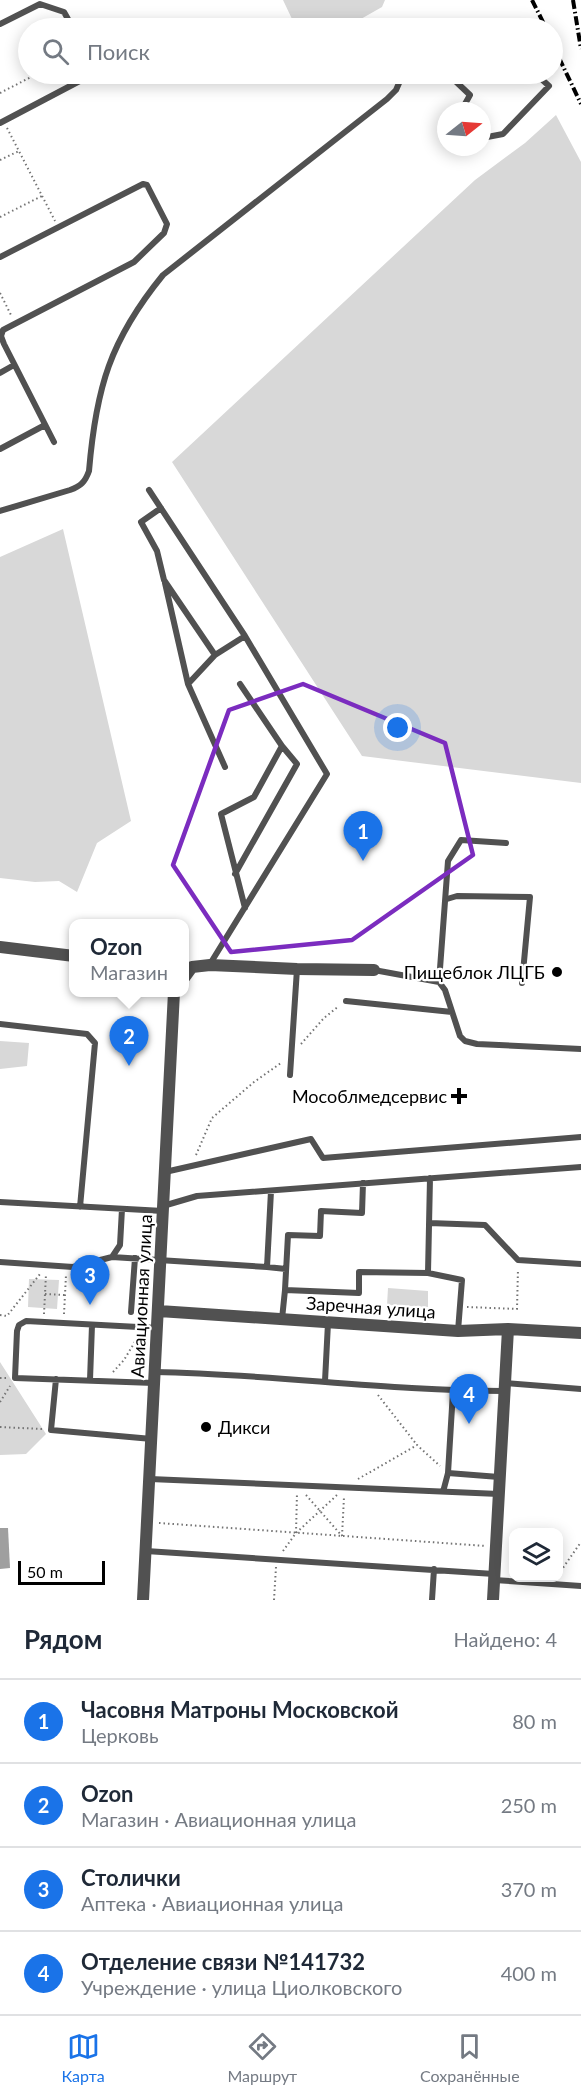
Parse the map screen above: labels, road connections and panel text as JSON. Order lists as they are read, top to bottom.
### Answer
{
  "streets": {
    "street": ["Авиационная улица", "Заречная улица"]
  },
  "crossings": [
    ["Авиационная улица", "Заречная улица"]
  ],
  "places": {
    "other": ["Пищеблок ЛЦГБ", "Дикси"],
    "health": ["Мособлмедсервис"]
  },
  "scale_bar": "50 m",
  "north": "right",
  "page": {
    "search": "Поиск",
    "pins": [
      "1",
      "2",
      "3",
      "4"
    ],
    "popup": ["Ozon", "Магазин"],
    "scale": "50 m",
    "heading": ["Рядом", "Найдено: 4"],
    "list": [
      {
        "mark": "1",
        "name": "Часовня Матроны Московской",
        "note": "Церковь",
        "value": "80 m"
      },
      {
        "mark": "2",
        "name": "Ozon",
        "note": "Магазин · Авиационная улица",
        "value": "250 m"
      },
      {
        "mark": "3",
        "name": "Столички",
        "note": "Аптека · Авиационная улица",
        "value": "370 m"
      },
      {
        "mark": "4",
        "name": "Отделение связи №141732",
        "note": "Учреждение · улица Циолковского",
        "value": "400 m"
      }
    ],
    "nav": ["Карта", "Маршрут", "Сохранённые"]
  }
}
